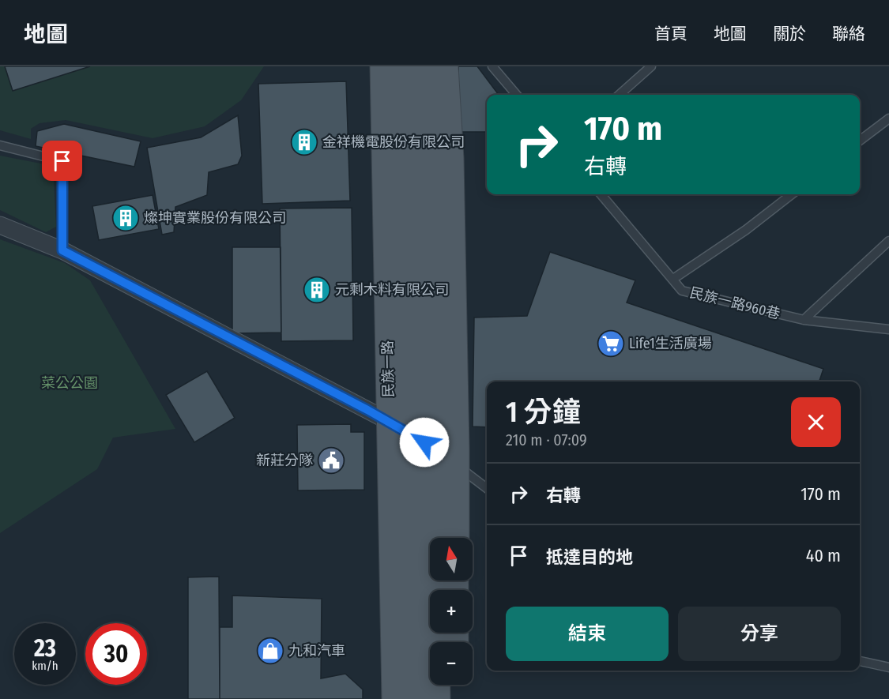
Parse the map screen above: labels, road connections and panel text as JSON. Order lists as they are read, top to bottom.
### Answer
{
  "streets": {
    "main road": ["民族一路"],
    "lane": ["民族一路960巷"]
  },
  "parks": ["菜公公園"],
  "places": {
    "building": ["金祥機電股份有限公司", "燦坤實業股份有限公司", "元剩木料有限公司"],
    "supermarket": ["Life1生活廣場"],
    "public building": ["新莊分隊"],
    "shop": ["九和汽車"]
  },
  "north": "top",
  "page": {
    "header": "地圖",
    "nav": [
      "首頁",
      "地圖",
      "關於",
      "聯絡"
    ],
    "turn": ["170 m", "右轉"],
    "heading": ["1 分鐘", "210 m · 07:09"],
    "list": [
      {
        "name": "右轉",
        "value": "170 m"
      },
      {
        "name": "抵達目的地",
        "value": "40 m"
      }
    ],
    "map_buttons": ["+", "−"],
    "buttons": ["結束", "分享"],
    "speed": "23 km/h",
    "limit": "30"
  }
}
